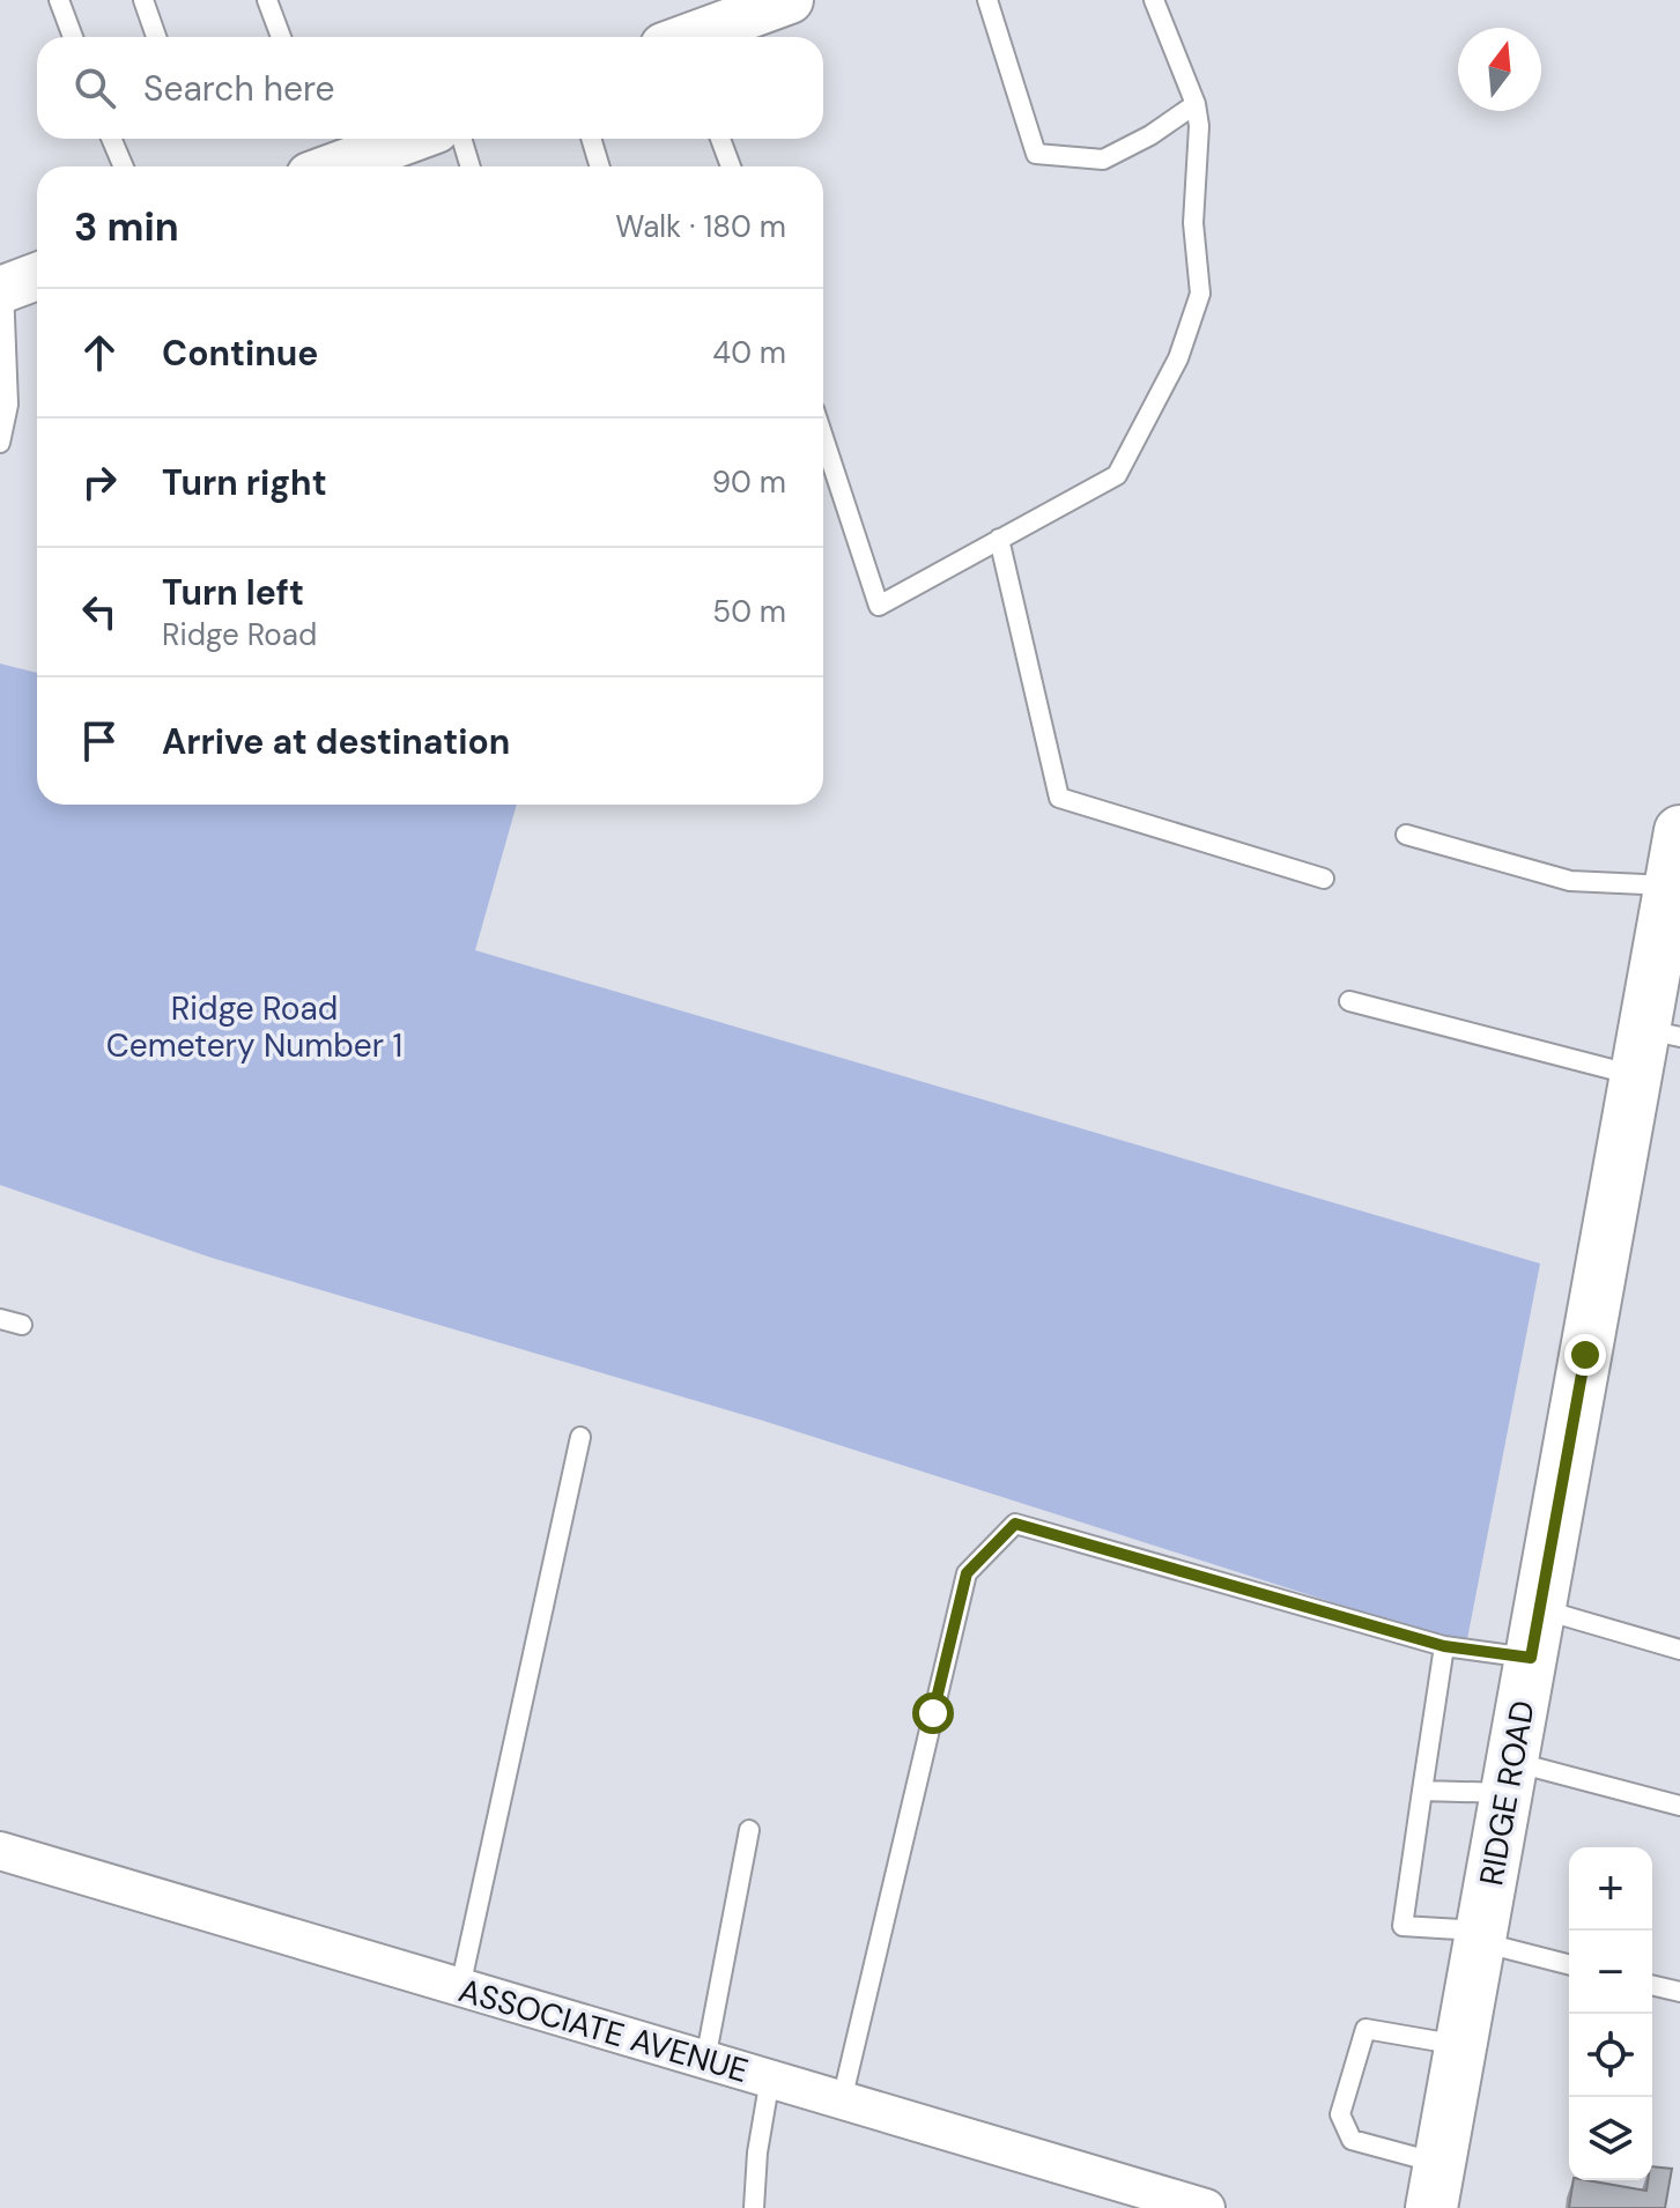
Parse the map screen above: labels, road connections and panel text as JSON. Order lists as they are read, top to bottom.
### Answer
{
  "streets": {
    "main road": ["RIDGE ROAD"],
    "street": ["ASSOCIATE AVENUE"]
  },
  "parks": ["Ridge Road Cemetery Number 1"],
  "north": "top",
  "page": {
    "search": "Search here",
    "heading": ["3 min", "Walk · 180 m"],
    "list": [
      ["Continue", "40 m"],
      ["Turn right", "90 m"],
      ["Turn left", "Ridge Road", "50 m"],
      "Arrive at destination"
    ],
    "map_buttons": ["+", "−"]
  }
}
